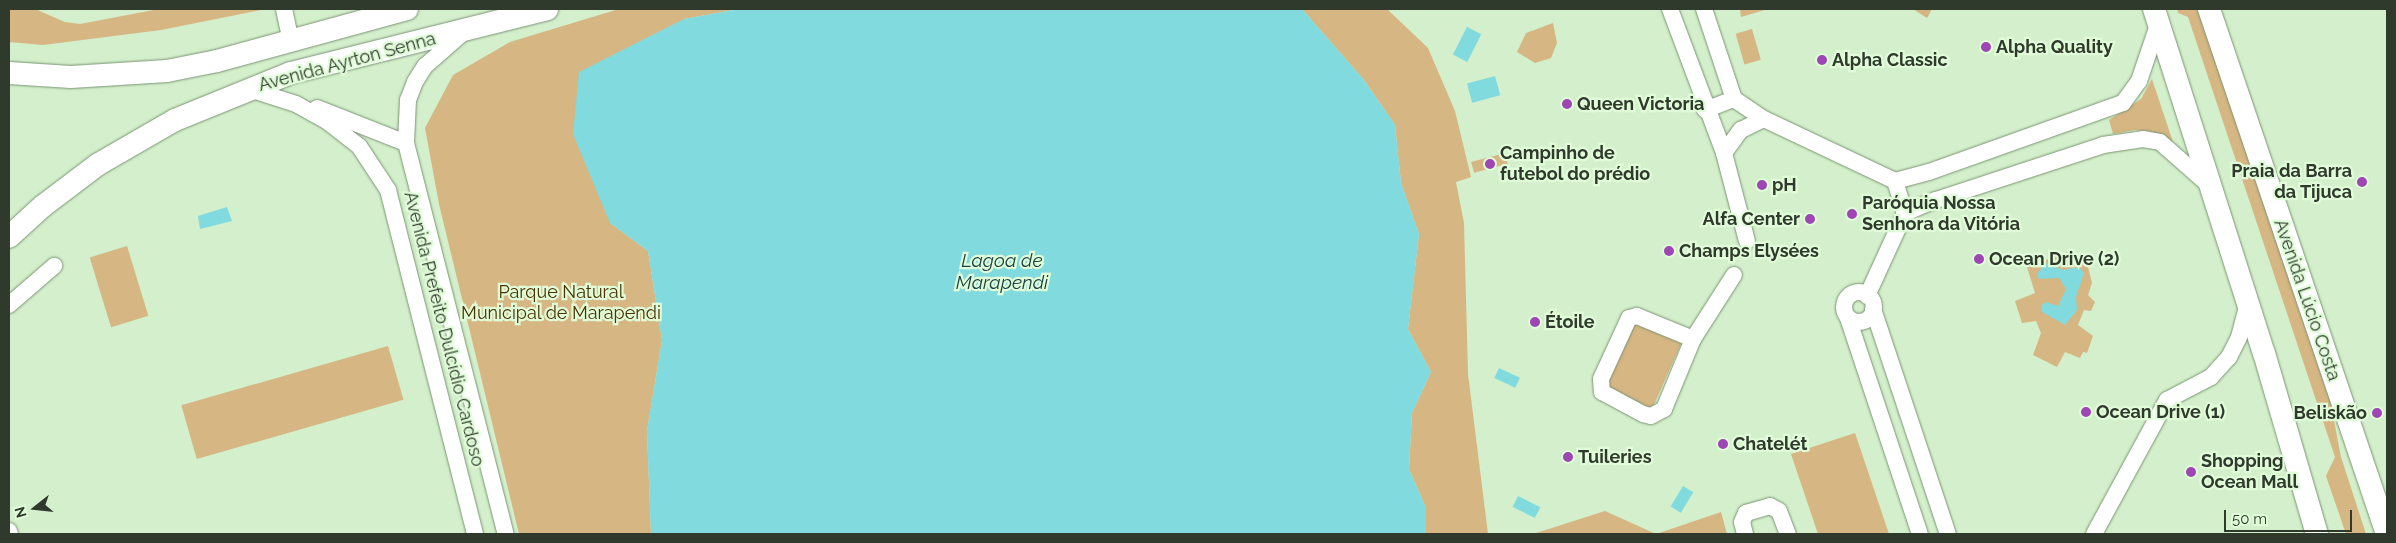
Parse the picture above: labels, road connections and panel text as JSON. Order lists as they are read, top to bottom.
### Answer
{
  "streets": {
    "main road": ["Avenida Ayrton Senna", "Avenida Lúcio Costa"],
    "street": ["Avenida Prefeito Dulcídio Cardoso"]
  },
  "crossings": [
    ["Avenida Ayrton Senna", "Avenida Prefeito Dulcídio Cardoso"]
  ],
  "water": ["Lagoa de Marapendi"],
  "parks": ["Parque Natural Municipal de Marapendi"],
  "places": [
    "Alpha Quality",
    "Alpha Classic",
    "Queen Victoria",
    "Campinho de futebol do prédio",
    "Praia da Barra da Tijuca",
    "pH",
    "Paróquia Nossa Senhora da Vitória",
    "Alfa Center",
    "Champs Elysées",
    "Ocean Drive (2)",
    "Étoile",
    "Ocean Drive (1)",
    "Beliskão",
    "Chatelét",
    "Tuileries",
    "Shopping Ocean Mall"
  ],
  "scale_bar": "50 m",
  "north": "left"
}
